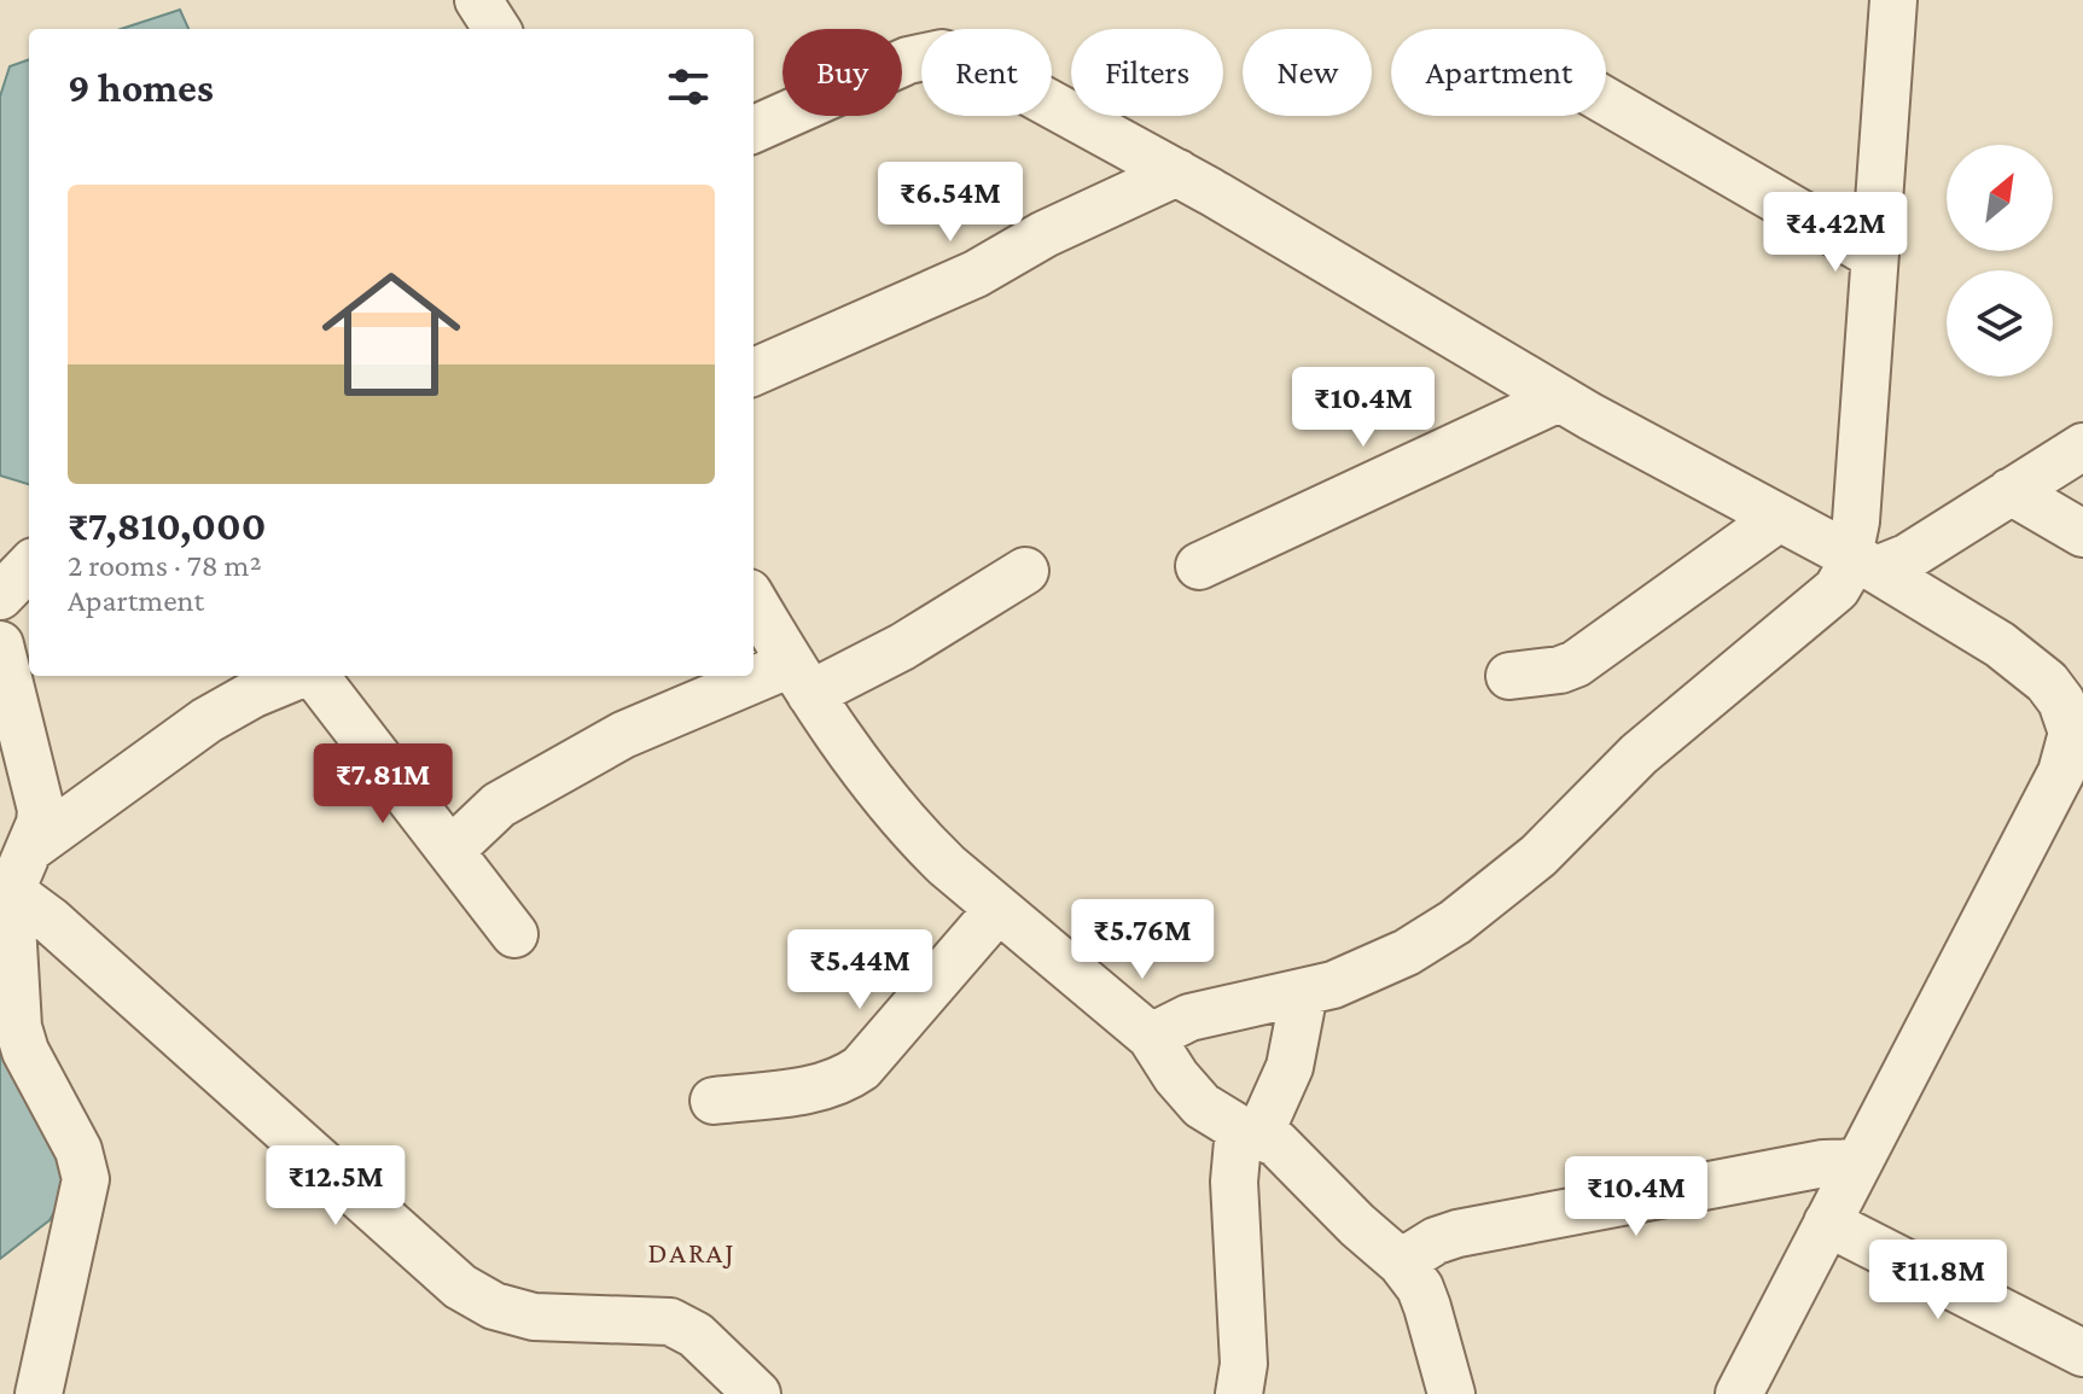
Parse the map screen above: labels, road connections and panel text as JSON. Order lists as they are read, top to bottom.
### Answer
{
  "districts": ["DARAJ"],
  "north": "top right",
  "page": {
    "chip": [
      "Buy",
      "Rent",
      "Filters",
      "New",
      "Apartment"
    ],
    "heading": "9 homes",
    "list": [
      {
        "name": "₹7,810,000",
        "note": "2 rooms · 78 m² · Apartment"
      }
    ],
    "price": [
      "₹6.54M",
      "₹4.42M",
      "₹10.4M",
      "₹7.81M",
      "₹5.76M",
      "₹5.44M",
      "₹12.5M",
      "₹10.4M",
      "₹11.8M"
    ]
  }
}
